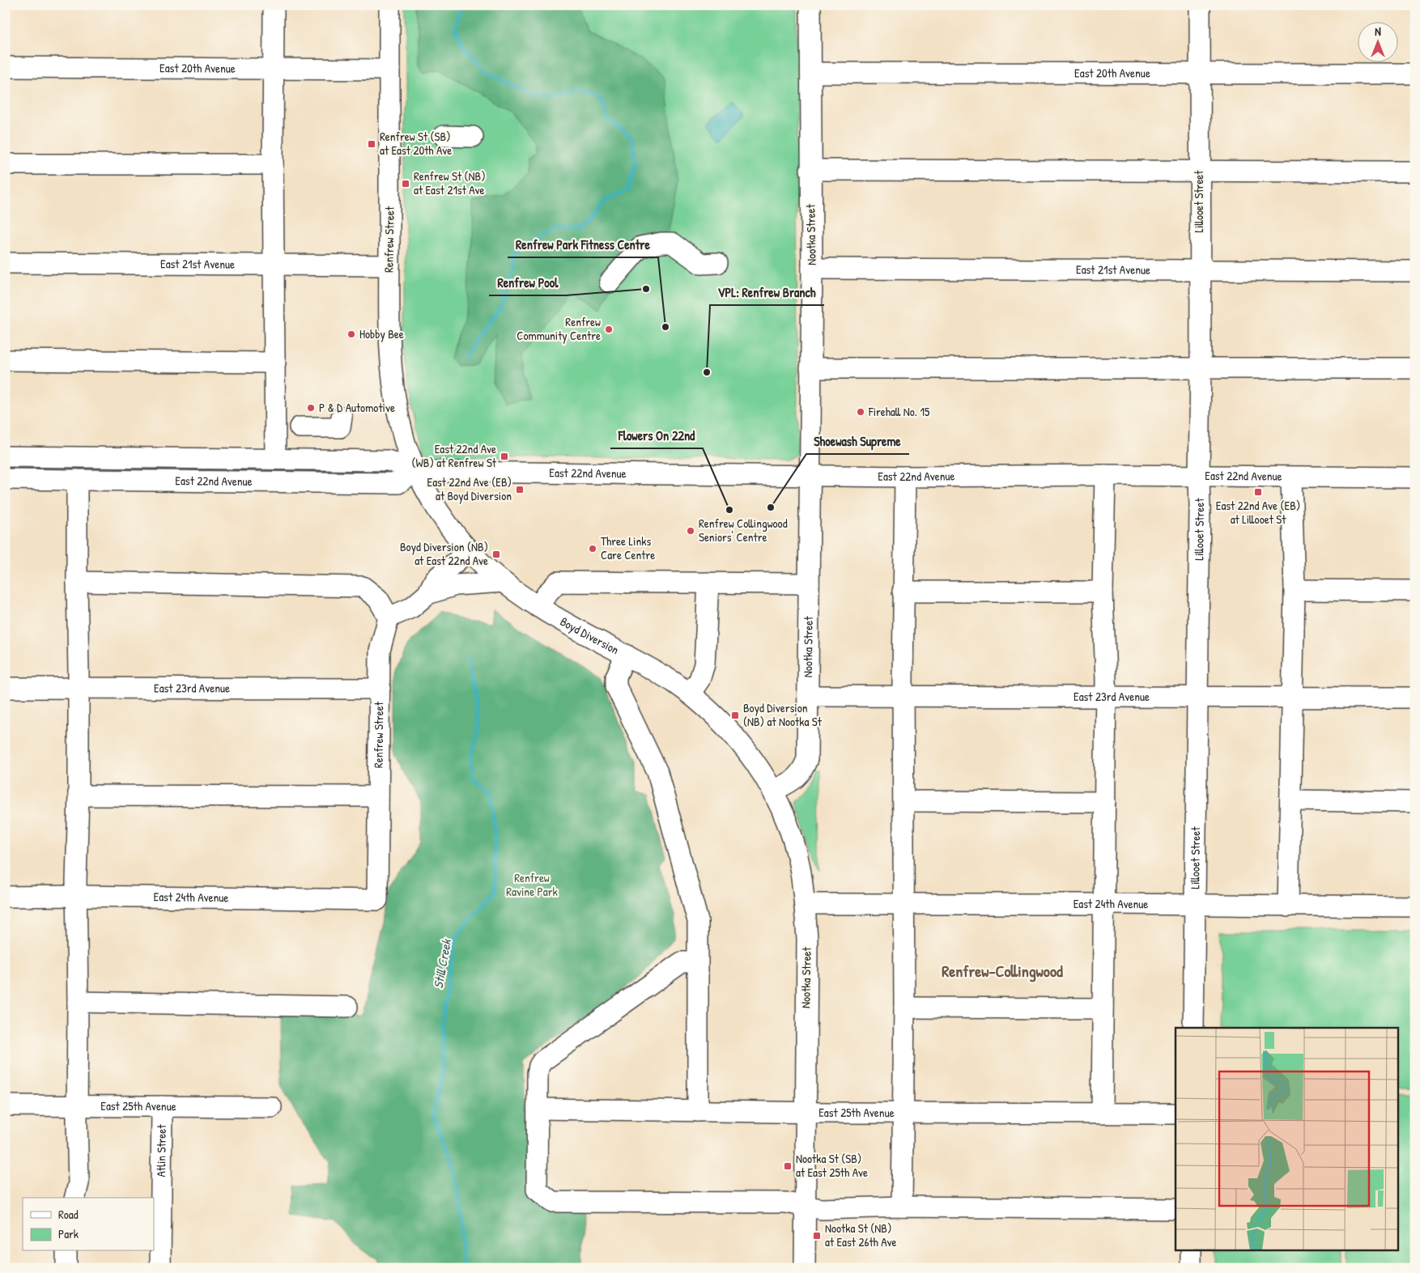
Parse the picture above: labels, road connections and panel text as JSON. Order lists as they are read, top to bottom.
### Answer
{
  "streets": {
    "street": [
      "East 20th Avenue",
      "Lillooet Street",
      "Nootka Street",
      "Renfrew Street",
      "East 21st Avenue",
      "East 22nd Avenue",
      "Boyd Diversion",
      "East 23rd Avenue",
      "East 24th Avenue",
      "East 25th Avenue",
      "Atlin Street"
    ]
  },
  "crossings": [
    ["East 20th Avenue", "Lillooet Street"],
    ["East 20th Avenue", "Nootka Street"],
    ["East 20th Avenue", "Renfrew Street"],
    ["Lillooet Street", "East 21st Avenue"],
    ["Lillooet Street", "East 22nd Avenue"],
    ["Lillooet Street", "East 23rd Avenue"],
    ["Lillooet Street", "East 24th Avenue"],
    ["Nootka Street", "East 21st Avenue"],
    ["Nootka Street", "East 22nd Avenue"],
    ["Nootka Street", "Boyd Diversion"],
    ["Nootka Street", "East 23rd Avenue"],
    ["Nootka Street", "East 24th Avenue"],
    ["Nootka Street", "East 25th Avenue"],
    ["Renfrew Street", "East 21st Avenue"],
    ["Renfrew Street", "East 22nd Avenue"],
    ["Renfrew Street", "Boyd Diversion"],
    ["Renfrew Street", "East 23rd Avenue"],
    ["Renfrew Street", "East 24th Avenue"],
    ["East 22nd Avenue", "Boyd Diversion"],
    ["East 25th Avenue", "Atlin Street"]
  ],
  "districts": ["Renfrew-Collingwood"],
  "water": ["Still Creek"],
  "parks": ["Renfrew Ravine Park"],
  "places": {
    "transit": [
      "Renfrew St (SB) at East 20th Ave",
      "Renfrew St (NB) at East 21st Ave",
      "East 22nd Ave (WB) at Renfrew St",
      "East 22nd Ave (EB) at Boyd Diversion",
      "East 22nd Ave (EB) at Lillooet St",
      "Boyd Diversion (NB) at East 22nd Ave",
      "Boyd Diversion (NB) at Nootka St",
      "Nootka St (SB) at East 25th Ave",
      "Nootka St (NB) at East 26th Ave"
    ],
    "other": [
      "Renfrew Pool",
      "Renfrew Park Fitness Centre",
      "Renfrew Community Centre",
      "Hobby Bee",
      "VPL: Renfrew Branch",
      "P & D Automotive",
      "Firehall No. 15",
      "Shoewash Supreme",
      "Flowers On 22nd",
      "Renfrew Collingwood Seniors' Centre",
      "Three Links Care Centre"
    ]
  },
  "legend": ["Road", "Park"],
  "north": "top"
}
